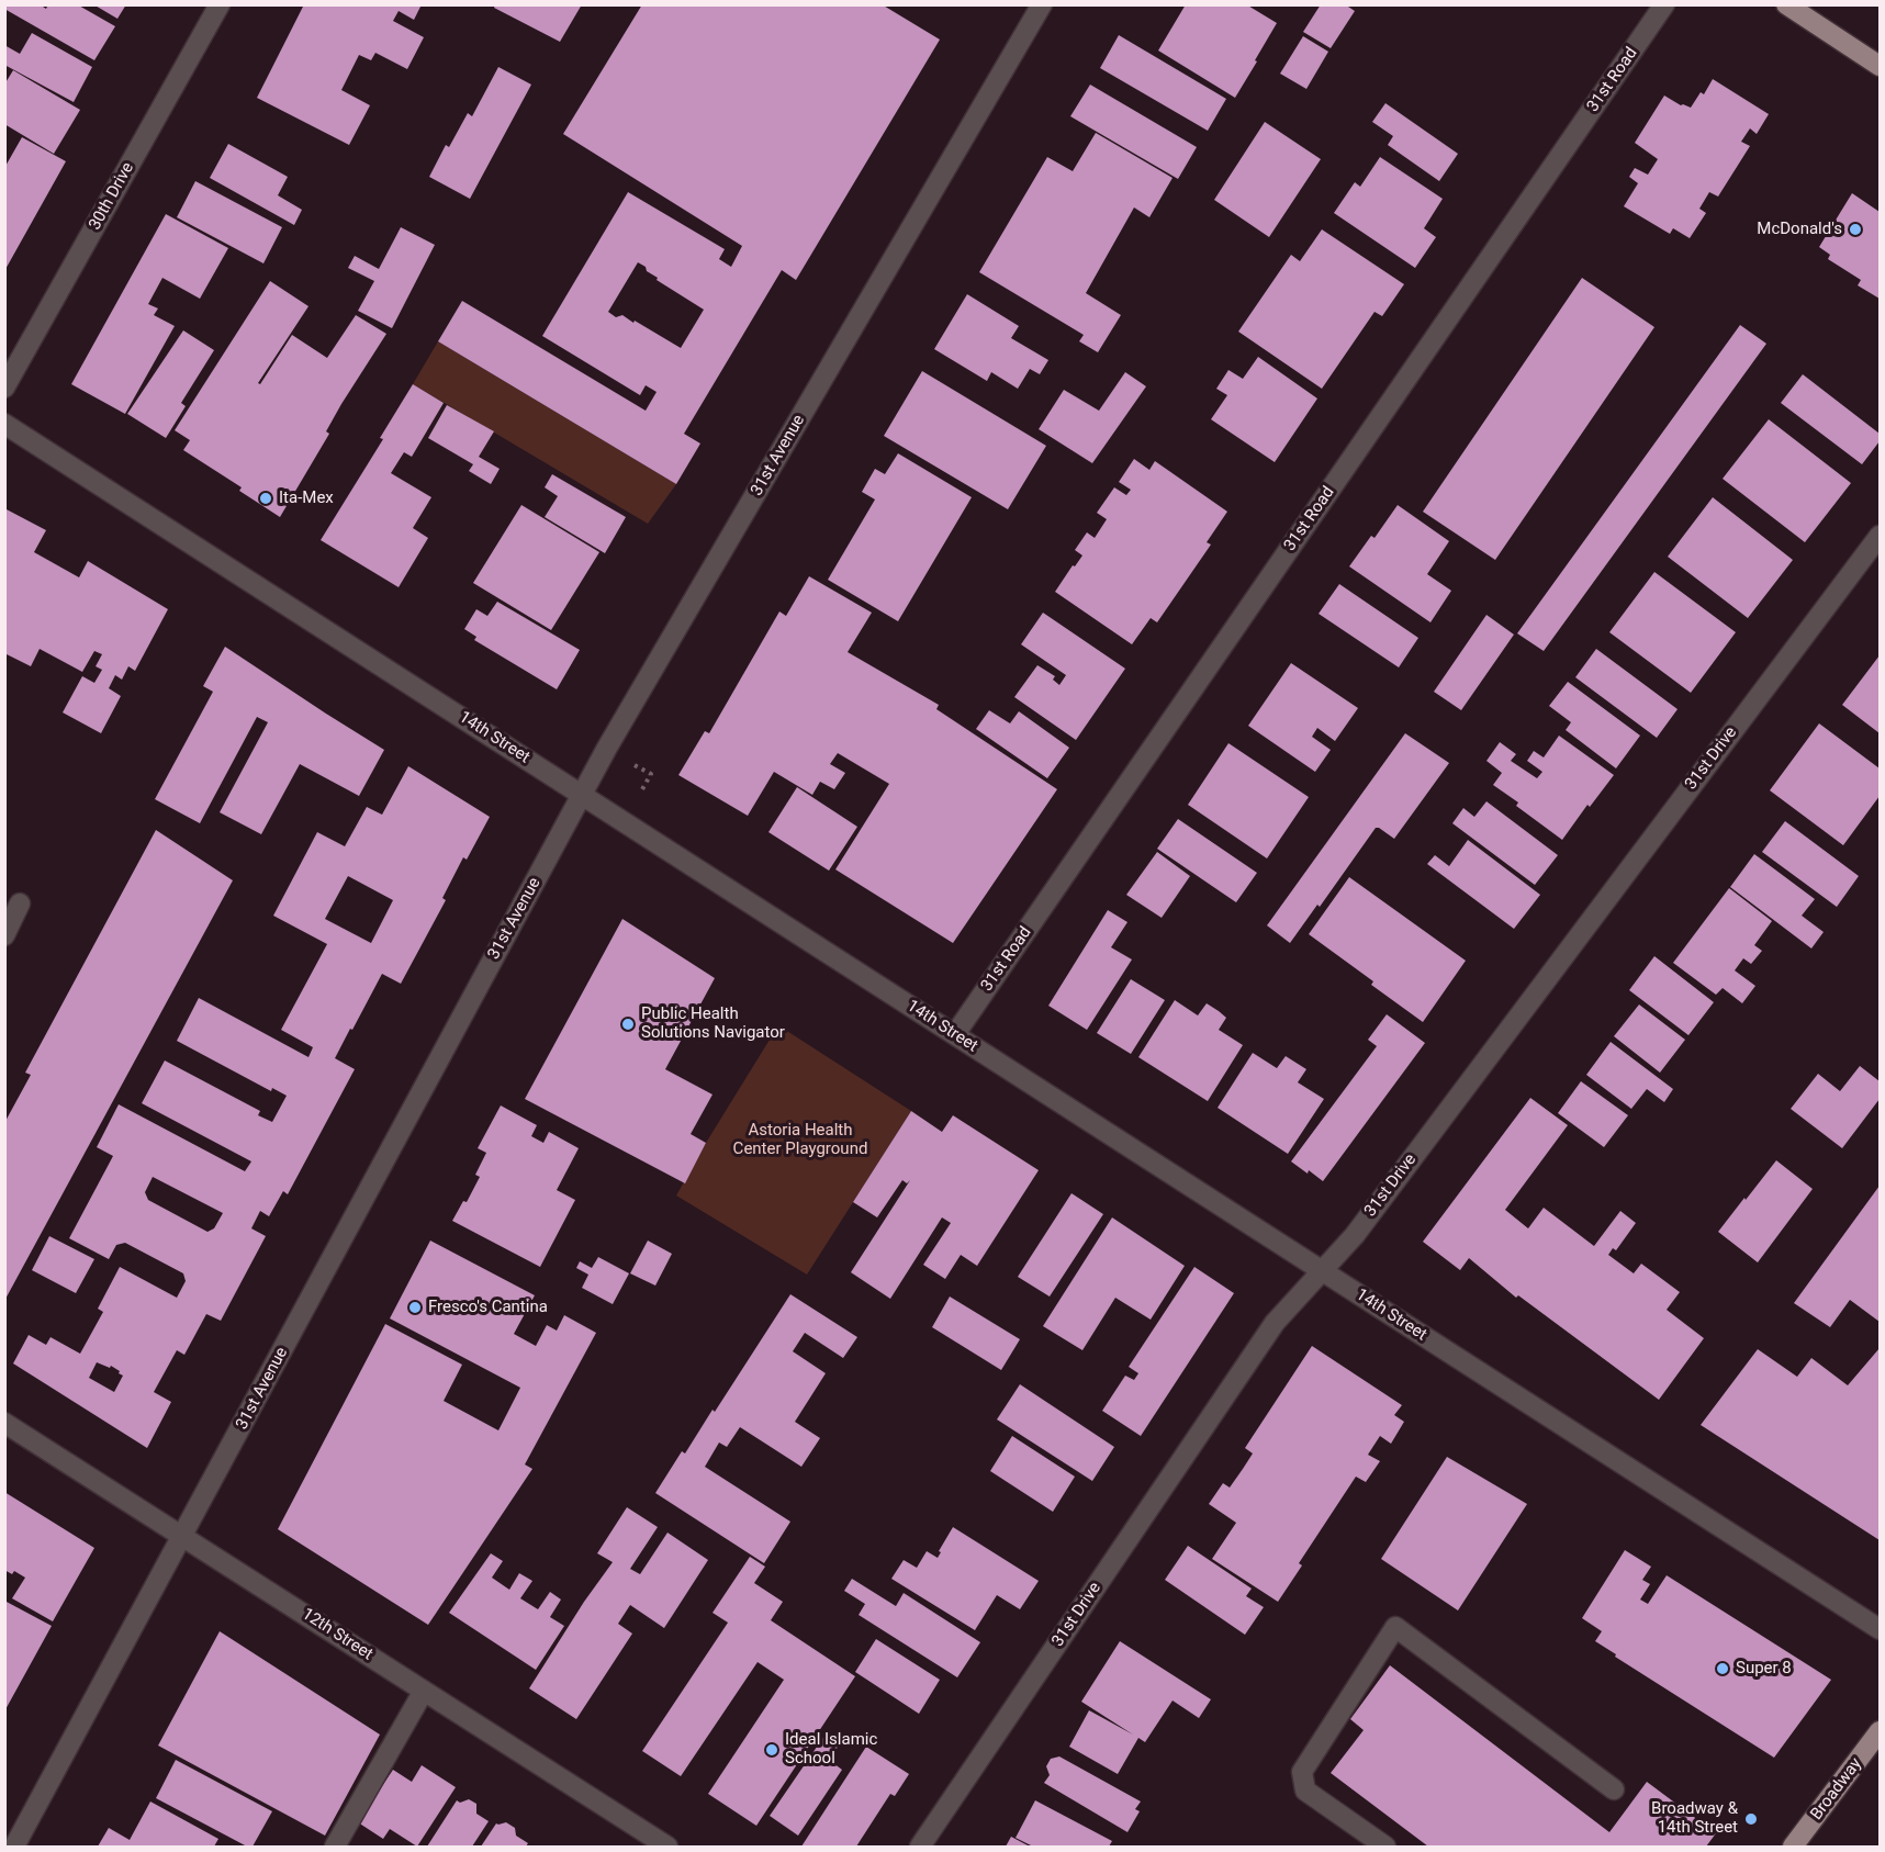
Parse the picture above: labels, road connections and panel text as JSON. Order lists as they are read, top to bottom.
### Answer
{
  "streets": {
    "main road": ["Broadway"],
    "street": [
      "31st Road",
      "30th Drive",
      "31st Avenue",
      "14th Street",
      "31st Drive",
      "12th Street"
    ]
  },
  "crossings": [
    ["31st Road", "14th Street"],
    ["31st Avenue", "14th Street"],
    ["31st Avenue", "12th Street"],
    ["14th Street", "31st Drive"]
  ],
  "parks": ["Astoria Health Center Playground"],
  "places": [
    "McDonald's",
    "Ita-Mex",
    "Public Health Solutions Navigator",
    "Fresco's Cantina",
    "Super 8",
    "Ideal Islamic School",
    "Broadway & 14th Street"
  ]
}
